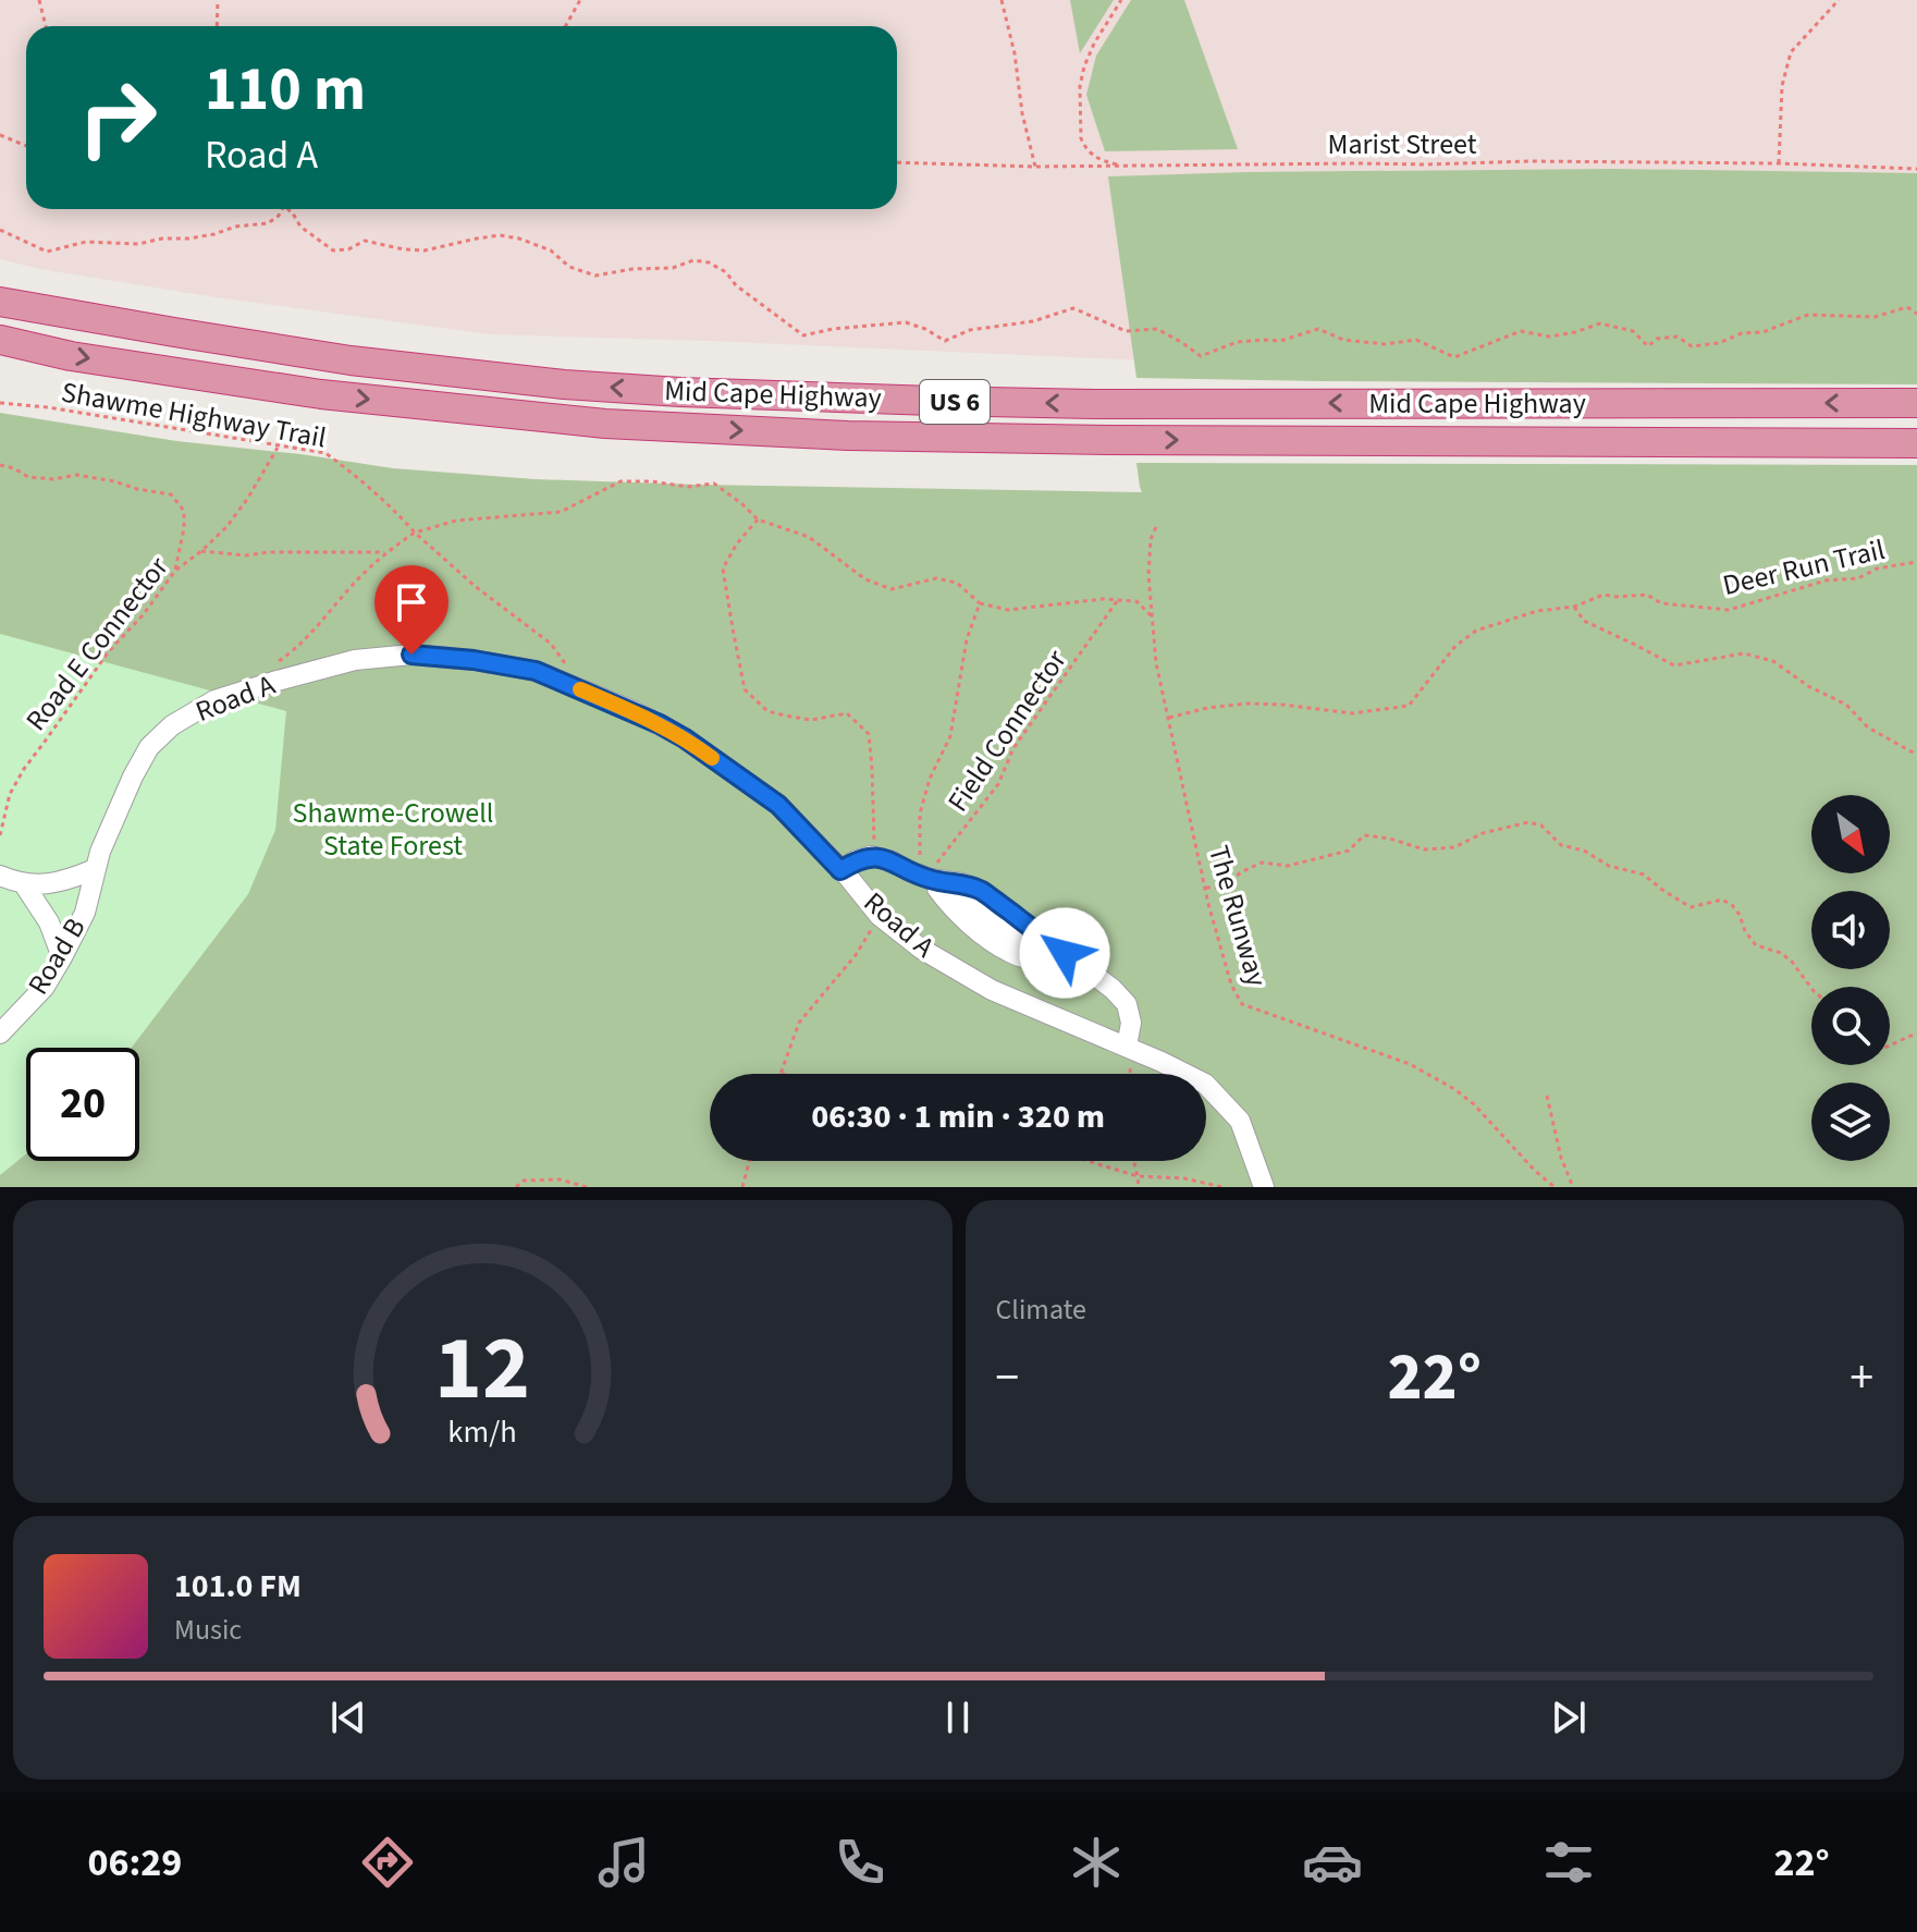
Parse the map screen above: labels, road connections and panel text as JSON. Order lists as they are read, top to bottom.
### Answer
{
  "streets": {
    "highway": ["Mid Cape Highway", "US 6"],
    "lane": ["Road A", "Road B"],
    "path": [
      "Marist Street",
      "Shawme Highway Trail",
      "Deer Run Trail",
      "Road E Connector",
      "Field Connector",
      "The Runway"
    ]
  },
  "crossings": [
    ["Shawme Highway Trail", "Road E Connector"],
    ["Deer Run Trail", "The Runway"],
    ["Road A", "Road B"]
  ],
  "parks": ["Shawme-Crowell State Forest"],
  "north": "bottom right",
  "page": {
    "turn": ["110 m", "Road A"],
    "limit": "20",
    "trip": "06:30 · 1 min · 320 m",
    "tile": "Climate",
    "heat": ["−", "22°", "+"],
    "song": ["101.0 FM", "Music"],
    "tabs": ["06:29", "22°"],
    "gauge": ["12", "km/h"]
  }
}
